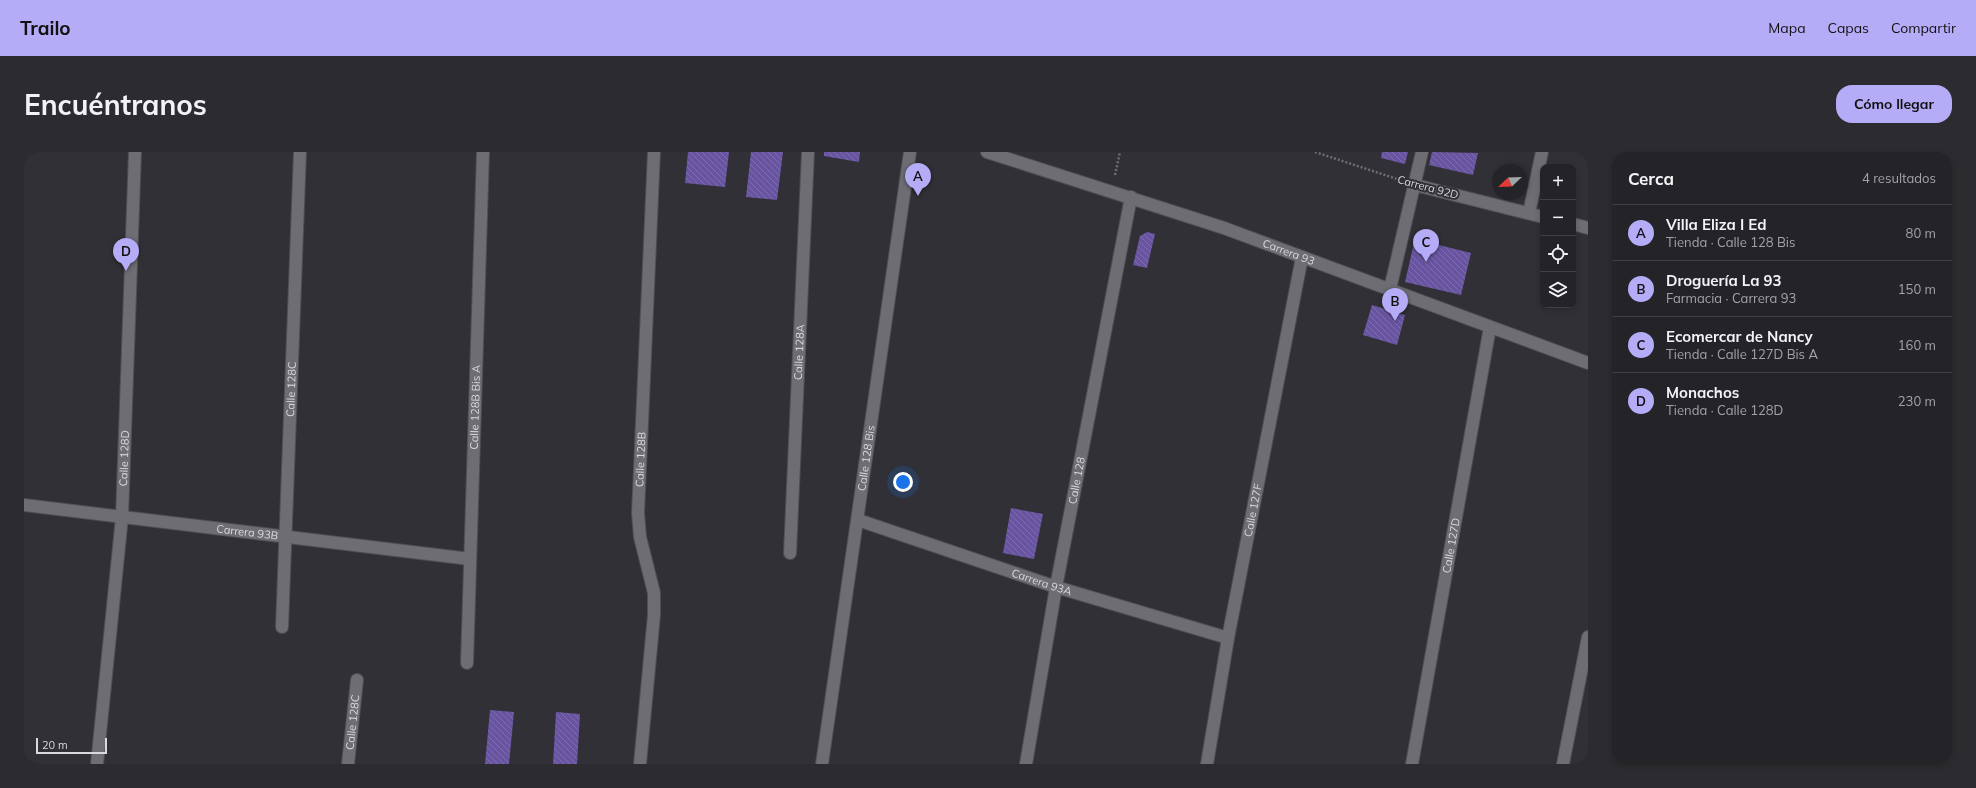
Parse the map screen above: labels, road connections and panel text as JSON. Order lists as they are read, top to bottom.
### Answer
{
  "streets": {
    "street": [
      "Carrera 92D",
      "Carrera 93",
      "Calle 128A",
      "Calle 128C",
      "Calle 128B Bis A",
      "Calle 128 Bis",
      "Calle 128D",
      "Calle 128B",
      "Calle 128",
      "Calle 127F",
      "Carrera 93B",
      "Calle 127D",
      "Carrera 93A"
    ]
  },
  "crossings": [
    ["Carrera 93", "Calle 128"],
    ["Carrera 93", "Calle 127F"],
    ["Carrera 93", "Calle 127D"],
    ["Calle 128C", "Carrera 93B"],
    ["Calle 128B Bis A", "Carrera 93B"],
    ["Calle 128 Bis", "Carrera 93A"],
    ["Calle 128D", "Carrera 93B"],
    ["Calle 128", "Carrera 93A"],
    ["Calle 127F", "Carrera 93A"]
  ],
  "scale_bar": "20 m",
  "north": "bottom left",
  "page": {
    "header": "Trailo",
    "nav": ["Mapa", "Capas", "Compartir"],
    "buttons": "Cómo llegar",
    "title": "Encuéntranos",
    "heading": ["Cerca", "4 resultados"],
    "pins": [
      "A",
      "C",
      "D",
      "B"
    ],
    "map_buttons": ["+", "−"],
    "list": [
      {
        "mark": "A",
        "name": "Villa Eliza I Ed",
        "note": "Tienda · Calle 128 Bis",
        "value": "80 m"
      },
      {
        "mark": "B",
        "name": "Droguería La 93",
        "note": "Farmacia · Carrera 93",
        "value": "150 m"
      },
      {
        "mark": "C",
        "name": "Ecomercar de Nancy",
        "note": "Tienda · Calle 127D Bis A",
        "value": "160 m"
      },
      {
        "mark": "D",
        "name": "Monachos",
        "note": "Tienda · Calle 128D",
        "value": "230 m"
      }
    ],
    "scale": "20 m"
  }
}
